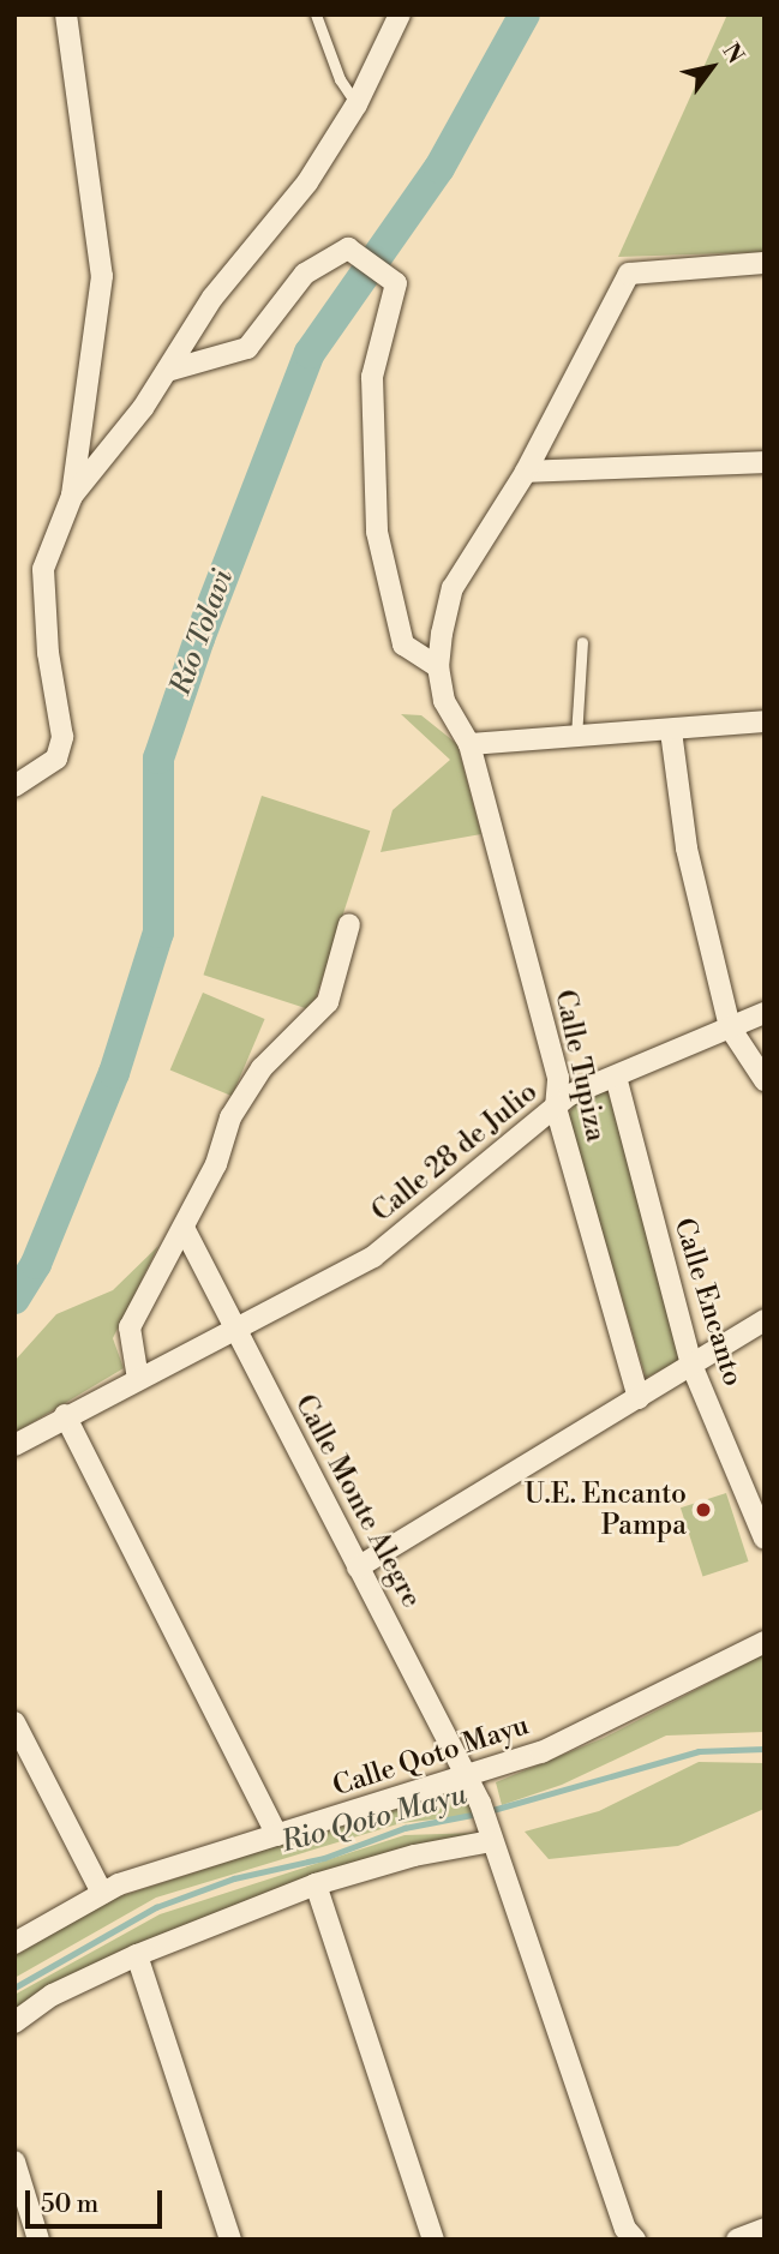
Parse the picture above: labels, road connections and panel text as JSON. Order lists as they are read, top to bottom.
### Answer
{
  "streets": {
    "street": [
      "Calle Tupiza",
      "Calle 28 de Julio",
      "Calle Encanto",
      "Calle Monte Alegre",
      "Calle Qoto Mayu"
    ]
  },
  "crossings": [
    ["Calle Tupiza", "Calle 28 de Julio"],
    ["Calle 28 de Julio", "Calle Encanto"],
    ["Calle 28 de Julio", "Calle Monte Alegre"],
    ["Calle Monte Alegre", "Calle Qoto Mayu"]
  ],
  "water": ["Río Tolavi", "Rio Qoto Mayu"],
  "places": ["U.E. Encanto Pampa"],
  "scale_bar": "50 m",
  "north": "top right"
}
